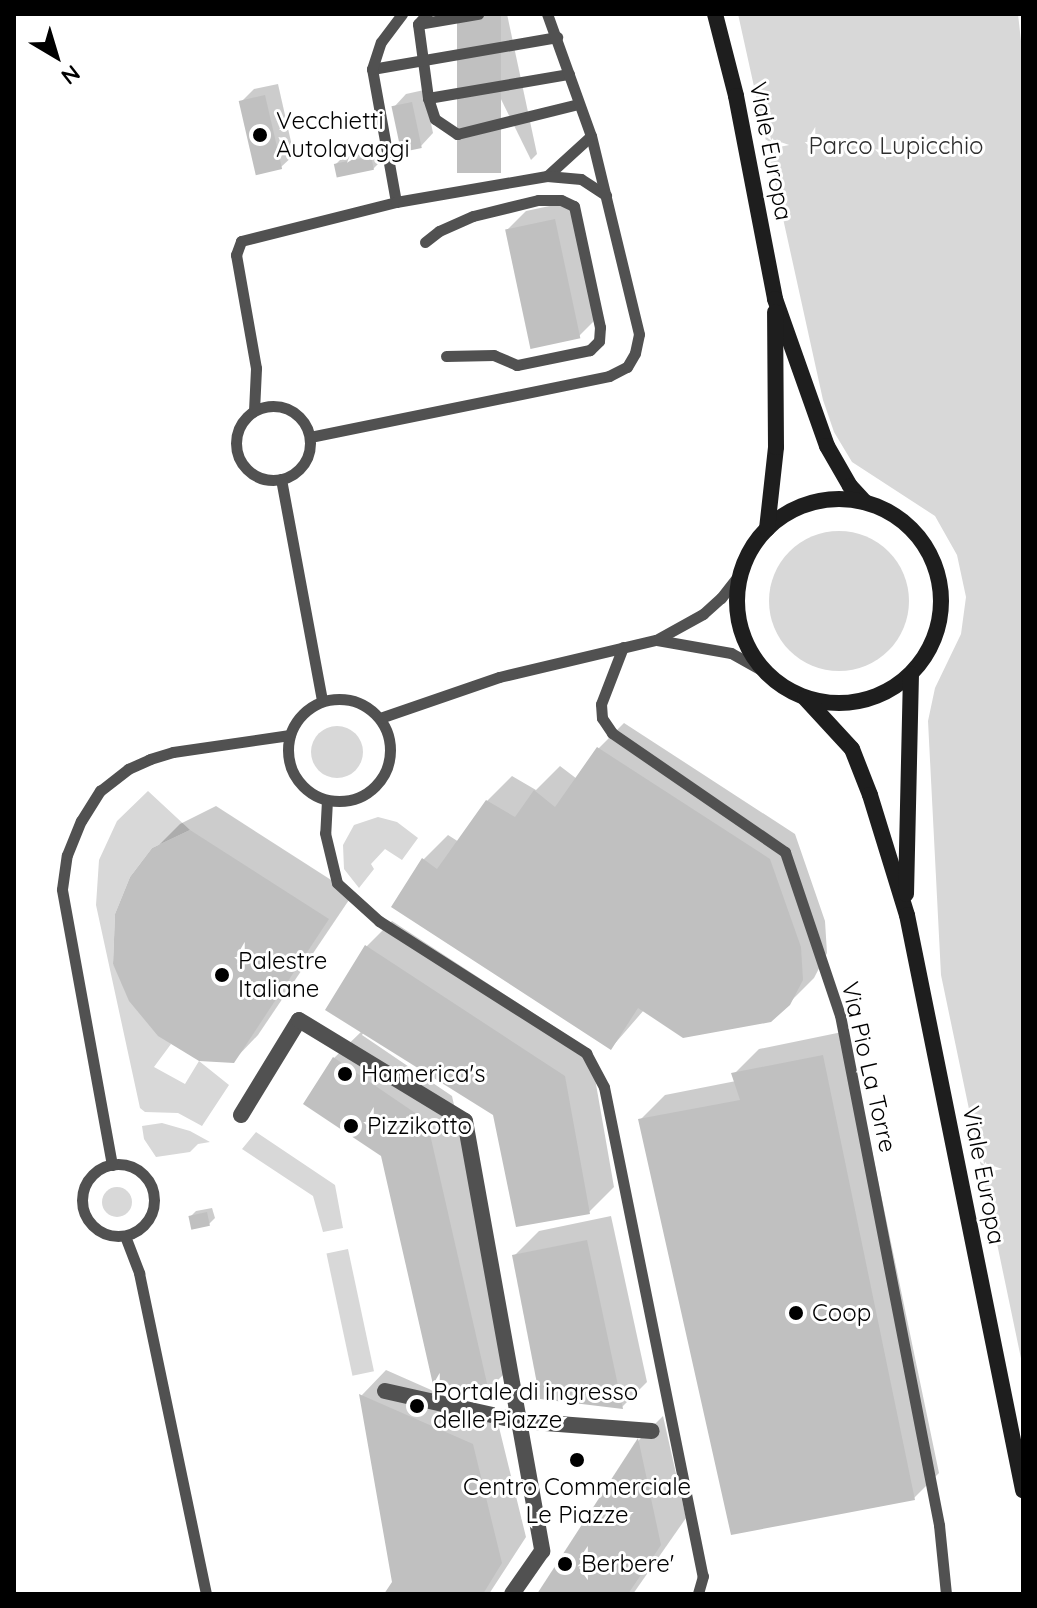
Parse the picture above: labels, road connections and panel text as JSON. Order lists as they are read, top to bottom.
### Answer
{
  "streets": {
    "street": ["Viale Europa"],
    "lane": ["Via Pio La Torre"]
  },
  "parks": ["Parco Lupicchio"],
  "places": [
    "Vecchietti Autolavaggi",
    "Palestre Italiane",
    "Hamerica's",
    "Pizzikotto",
    "Coop",
    "Portale di ingresso delle Piazze",
    "Centro Commerciale Le Piazze",
    "Berbere'"
  ],
  "north": "bottom right"
}
